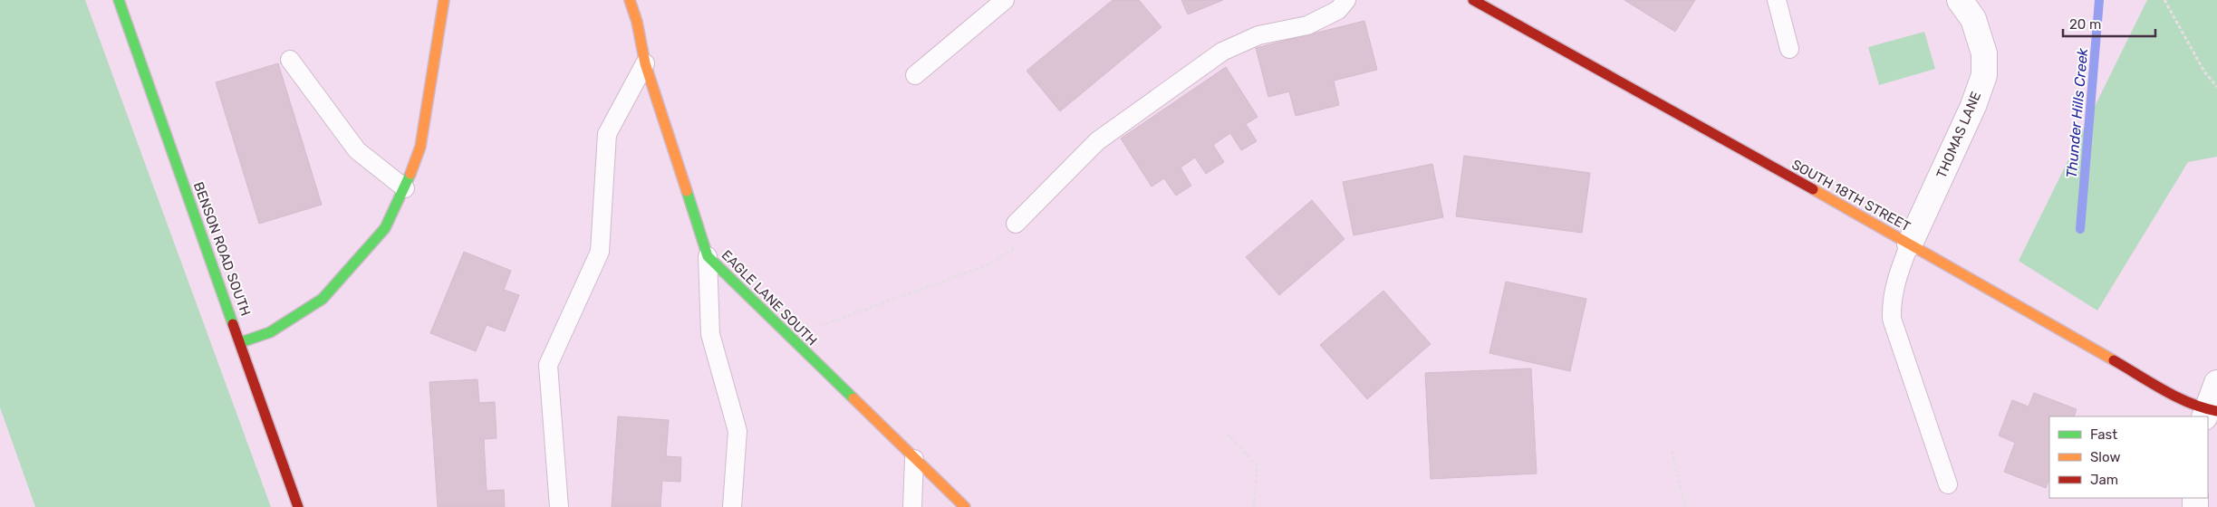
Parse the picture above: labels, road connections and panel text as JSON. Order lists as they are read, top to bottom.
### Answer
{
  "streets": {
    "street": [
      "THOMAS LANE",
      "SOUTH 18TH STREET",
      "BENSON ROAD SOUTH",
      "EAGLE LANE SOUTH"
    ]
  },
  "crossings": [
    ["THOMAS LANE", "SOUTH 18TH STREET"]
  ],
  "water": ["Thunder Hills Creek"],
  "legend": ["Fast", "Slow", "Jam"],
  "scale_bar": "20 m"
}
